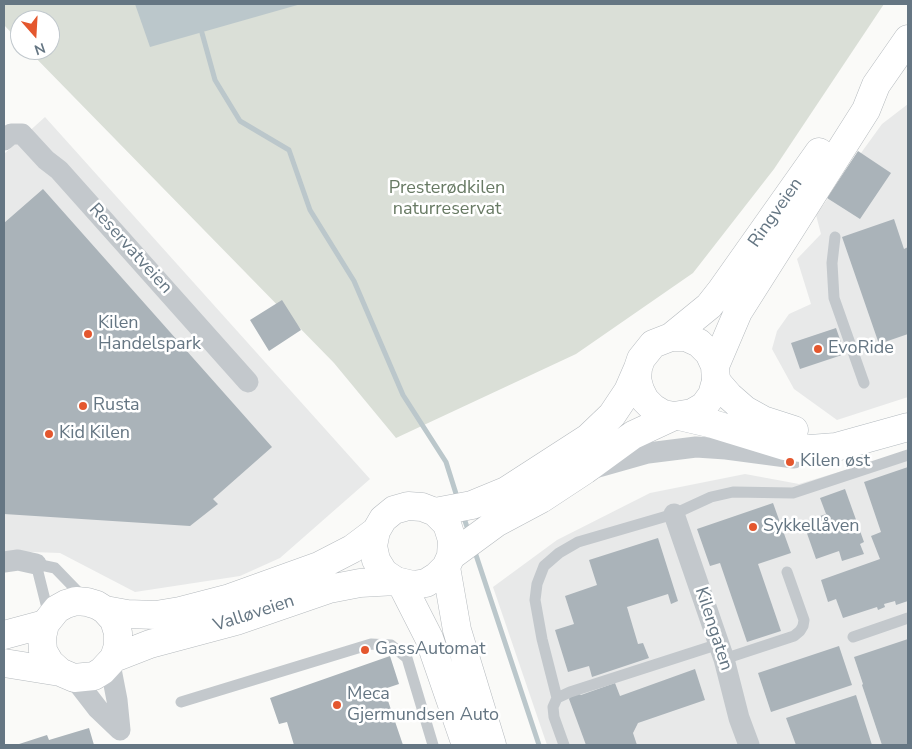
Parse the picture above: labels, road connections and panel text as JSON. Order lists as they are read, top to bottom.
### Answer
{
  "streets": {
    "main road": ["Ringveien", "Valløveien"],
    "street": ["Reservatveien", "Kilengaten"]
  },
  "crossings": [
    ["Ringveien", "Valløveien"]
  ],
  "parks": ["Presterødkilen naturreservat"],
  "places": [
    "Kilen Handelspark",
    "EvoRide",
    "Rusta",
    "Kid Kilen",
    "Kilen øst",
    "Sykkellåven",
    "GassAutomat",
    "Meca Gjermundsen Auto"
  ],
  "north": "bottom"
}
